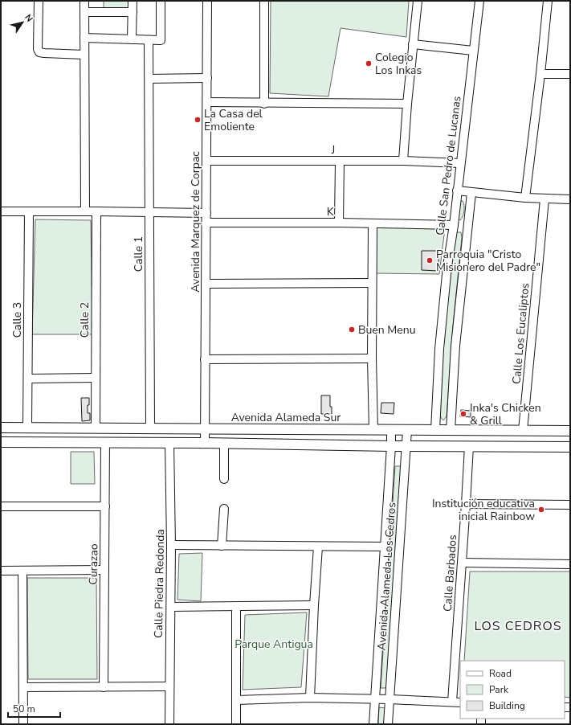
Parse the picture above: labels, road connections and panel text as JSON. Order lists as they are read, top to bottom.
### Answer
{
  "streets": {
    "main road": ["Avenida Alameda Sur"],
    "street": [
      "J",
      "Calle San Pedro de Lucanas",
      "K",
      "Avenida Marquez de Corpac",
      "Calle 1",
      "Calle 3",
      "Calle 2",
      "Calle Los Eucaliptos",
      "Curazao",
      "Calle Barbados",
      "Avenida Alameda Los Cedros",
      "Calle Piedra Redonda"
    ]
  },
  "crossings": [
    ["J", "Calle San Pedro de Lucanas"],
    ["J", "Avenida Marquez de Corpac"],
    ["Calle San Pedro de Lucanas", "K"],
    ["Calle San Pedro de Lucanas", "Avenida Alameda Sur"],
    ["K", "Avenida Marquez de Corpac"],
    ["Avenida Marquez de Corpac", "Avenida Alameda Sur"],
    ["Calle 1", "Avenida Alameda Sur"],
    ["Calle 3", "Avenida Alameda Sur"],
    ["Calle 2", "Avenida Alameda Sur"],
    ["Calle Los Eucaliptos", "Avenida Alameda Sur"],
    ["Avenida Alameda Sur", "Avenida Alameda Los Cedros"]
  ],
  "districts": ["LOS CEDROS"],
  "parks": ["Parque Antigua"],
  "places": [
    "Colegio Los Inkas",
    "La Casa del Emoliente",
    "Parroquia \"Cristo Misionero del Padre\"",
    "Buen Menu",
    "Inka's Chicken & Grill",
    "Institución educativa inicial Rainbow"
  ],
  "legend": ["Road", "Park", "Building"],
  "scale_bar": "50 m",
  "north": "top right"
}
